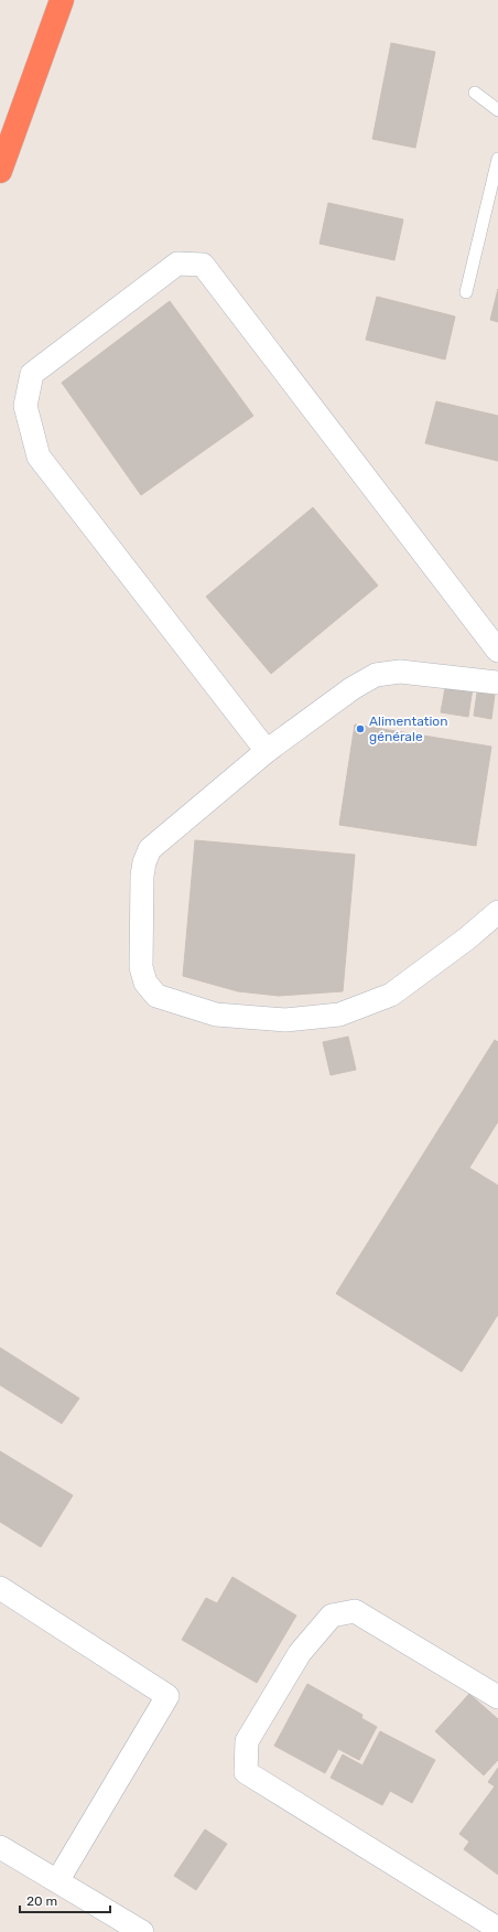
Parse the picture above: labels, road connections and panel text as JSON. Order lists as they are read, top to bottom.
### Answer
{
  "places": ["Alimentation générale"],
  "scale_bar": "20 m"
}
